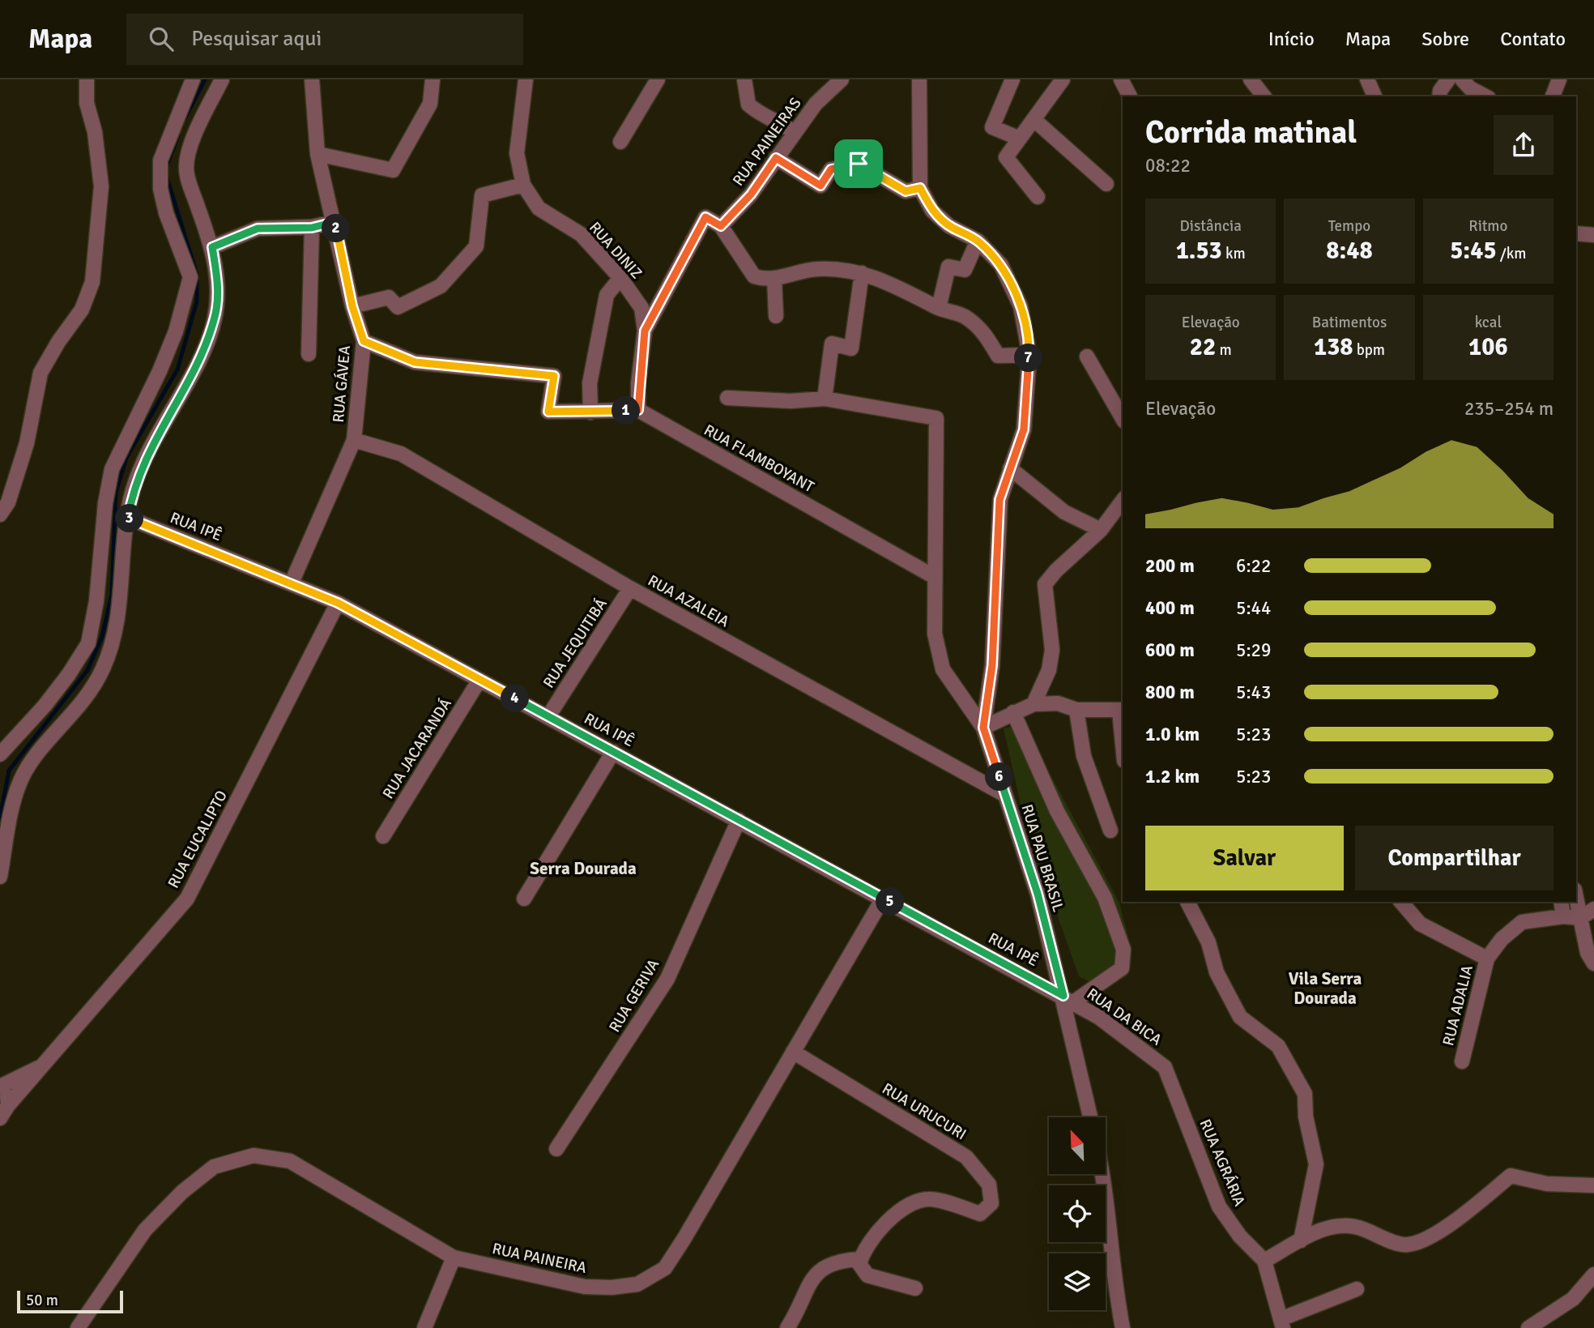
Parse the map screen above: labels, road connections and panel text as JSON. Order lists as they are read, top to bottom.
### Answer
{
  "streets": {
    "street": [
      "RUA PAINEIRAS",
      "RUA DINIZ",
      "RUA GÁVEA",
      "RUA FLAMBOYANT",
      "RUA IPÊ",
      "RUA AZALEIA",
      "RUA JEQUITIBÁ",
      "RUA JACARANDÁ",
      "RUA EUCALIPTO",
      "RUA PAU BRASIL",
      "RUA GERIVA",
      "RUA ADALIA",
      "RUA DA BICA",
      "RUA URUCURI",
      "RUA AGRÁRIA",
      "RUA PAINEIRA"
    ]
  },
  "crossings": [
    ["RUA GÁVEA", "RUA IPÊ"],
    ["RUA GÁVEA", "RUA AZALEIA"],
    ["RUA FLAMBOYANT", "RUA PAU BRASIL"],
    ["RUA IPÊ", "RUA JEQUITIBÁ"],
    ["RUA IPÊ", "RUA JACARANDÁ"],
    ["RUA IPÊ", "RUA EUCALIPTO"],
    ["RUA IPÊ", "RUA PAU BRASIL"],
    ["RUA IPÊ", "RUA GERIVA"],
    ["RUA IPÊ", "RUA DA BICA"],
    ["RUA IPÊ", "RUA PAINEIRA"],
    ["RUA AZALEIA", "RUA JEQUITIBÁ"],
    ["RUA AZALEIA", "RUA PAU BRASIL"],
    ["RUA PAU BRASIL", "RUA DA BICA"],
    ["RUA DA BICA", "RUA AGRÁRIA"],
    ["RUA URUCURI", "RUA PAINEIRA"]
  ],
  "districts": ["Serra Dourada", "Vila Serra Dourada"],
  "scale_bar": "50 m",
  "north": "top left",
  "page": {
    "header": "Mapa",
    "search": "Pesquisar aqui",
    "nav": [
      "Início",
      "Mapa",
      "Sobre",
      "Contato"
    ],
    "heading": ["Corrida matinal", "08:22"],
    "stats": [
      ["Distância", "1.53 km"],
      ["Tempo", "8:48"],
      ["Ritmo", "5:45 /km"],
      ["Elevação", "22 m"],
      ["Batimentos", "138 bpm"],
      ["kcal", "106"]
    ],
    "pins": [
      "2",
      "7",
      "1",
      "3",
      "4",
      "6",
      "5"
    ],
    "chart": ["Elevação", "235–254 m"],
    "list": [
      {
        "name": "200 m",
        "note": "6:22"
      },
      {
        "name": "400 m",
        "note": "5:44"
      },
      {
        "name": "600 m",
        "note": "5:29"
      },
      {
        "name": "800 m",
        "note": "5:43"
      },
      {
        "name": "1.0 km",
        "note": "5:23"
      },
      {
        "name": "1.2 km",
        "note": "5:23"
      }
    ],
    "buttons": ["Salvar", "Compartilhar"],
    "scale": "50 m"
  }
}
